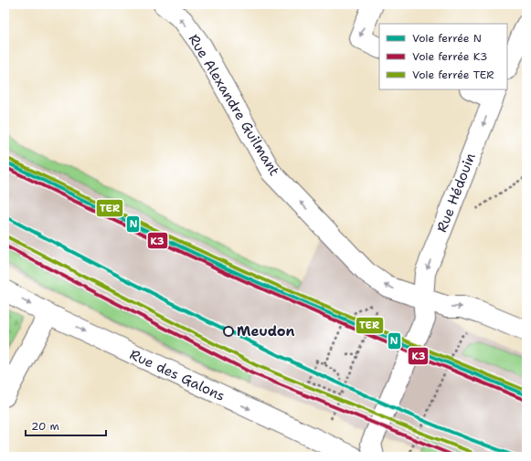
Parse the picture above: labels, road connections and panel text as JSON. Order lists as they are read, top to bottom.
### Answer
{
  "streets": {
    "street": ["Rue Alexandre Guilmant", "Rue Hédouin", "Rue des Galons"]
  },
  "crossings": [
    ["Rue Alexandre Guilmant", "Rue Hédouin"]
  ],
  "one_way": ["Rue Hédouin", "Rue des Galons"],
  "places": ["Meudon"],
  "lines": ["rail line TER", "rail line N", "rail line K3"],
  "legend": ["Voie ferrée N", "Voie ferrée K3", "Voie ferrée TER"],
  "scale_bar": "20 m"
}
